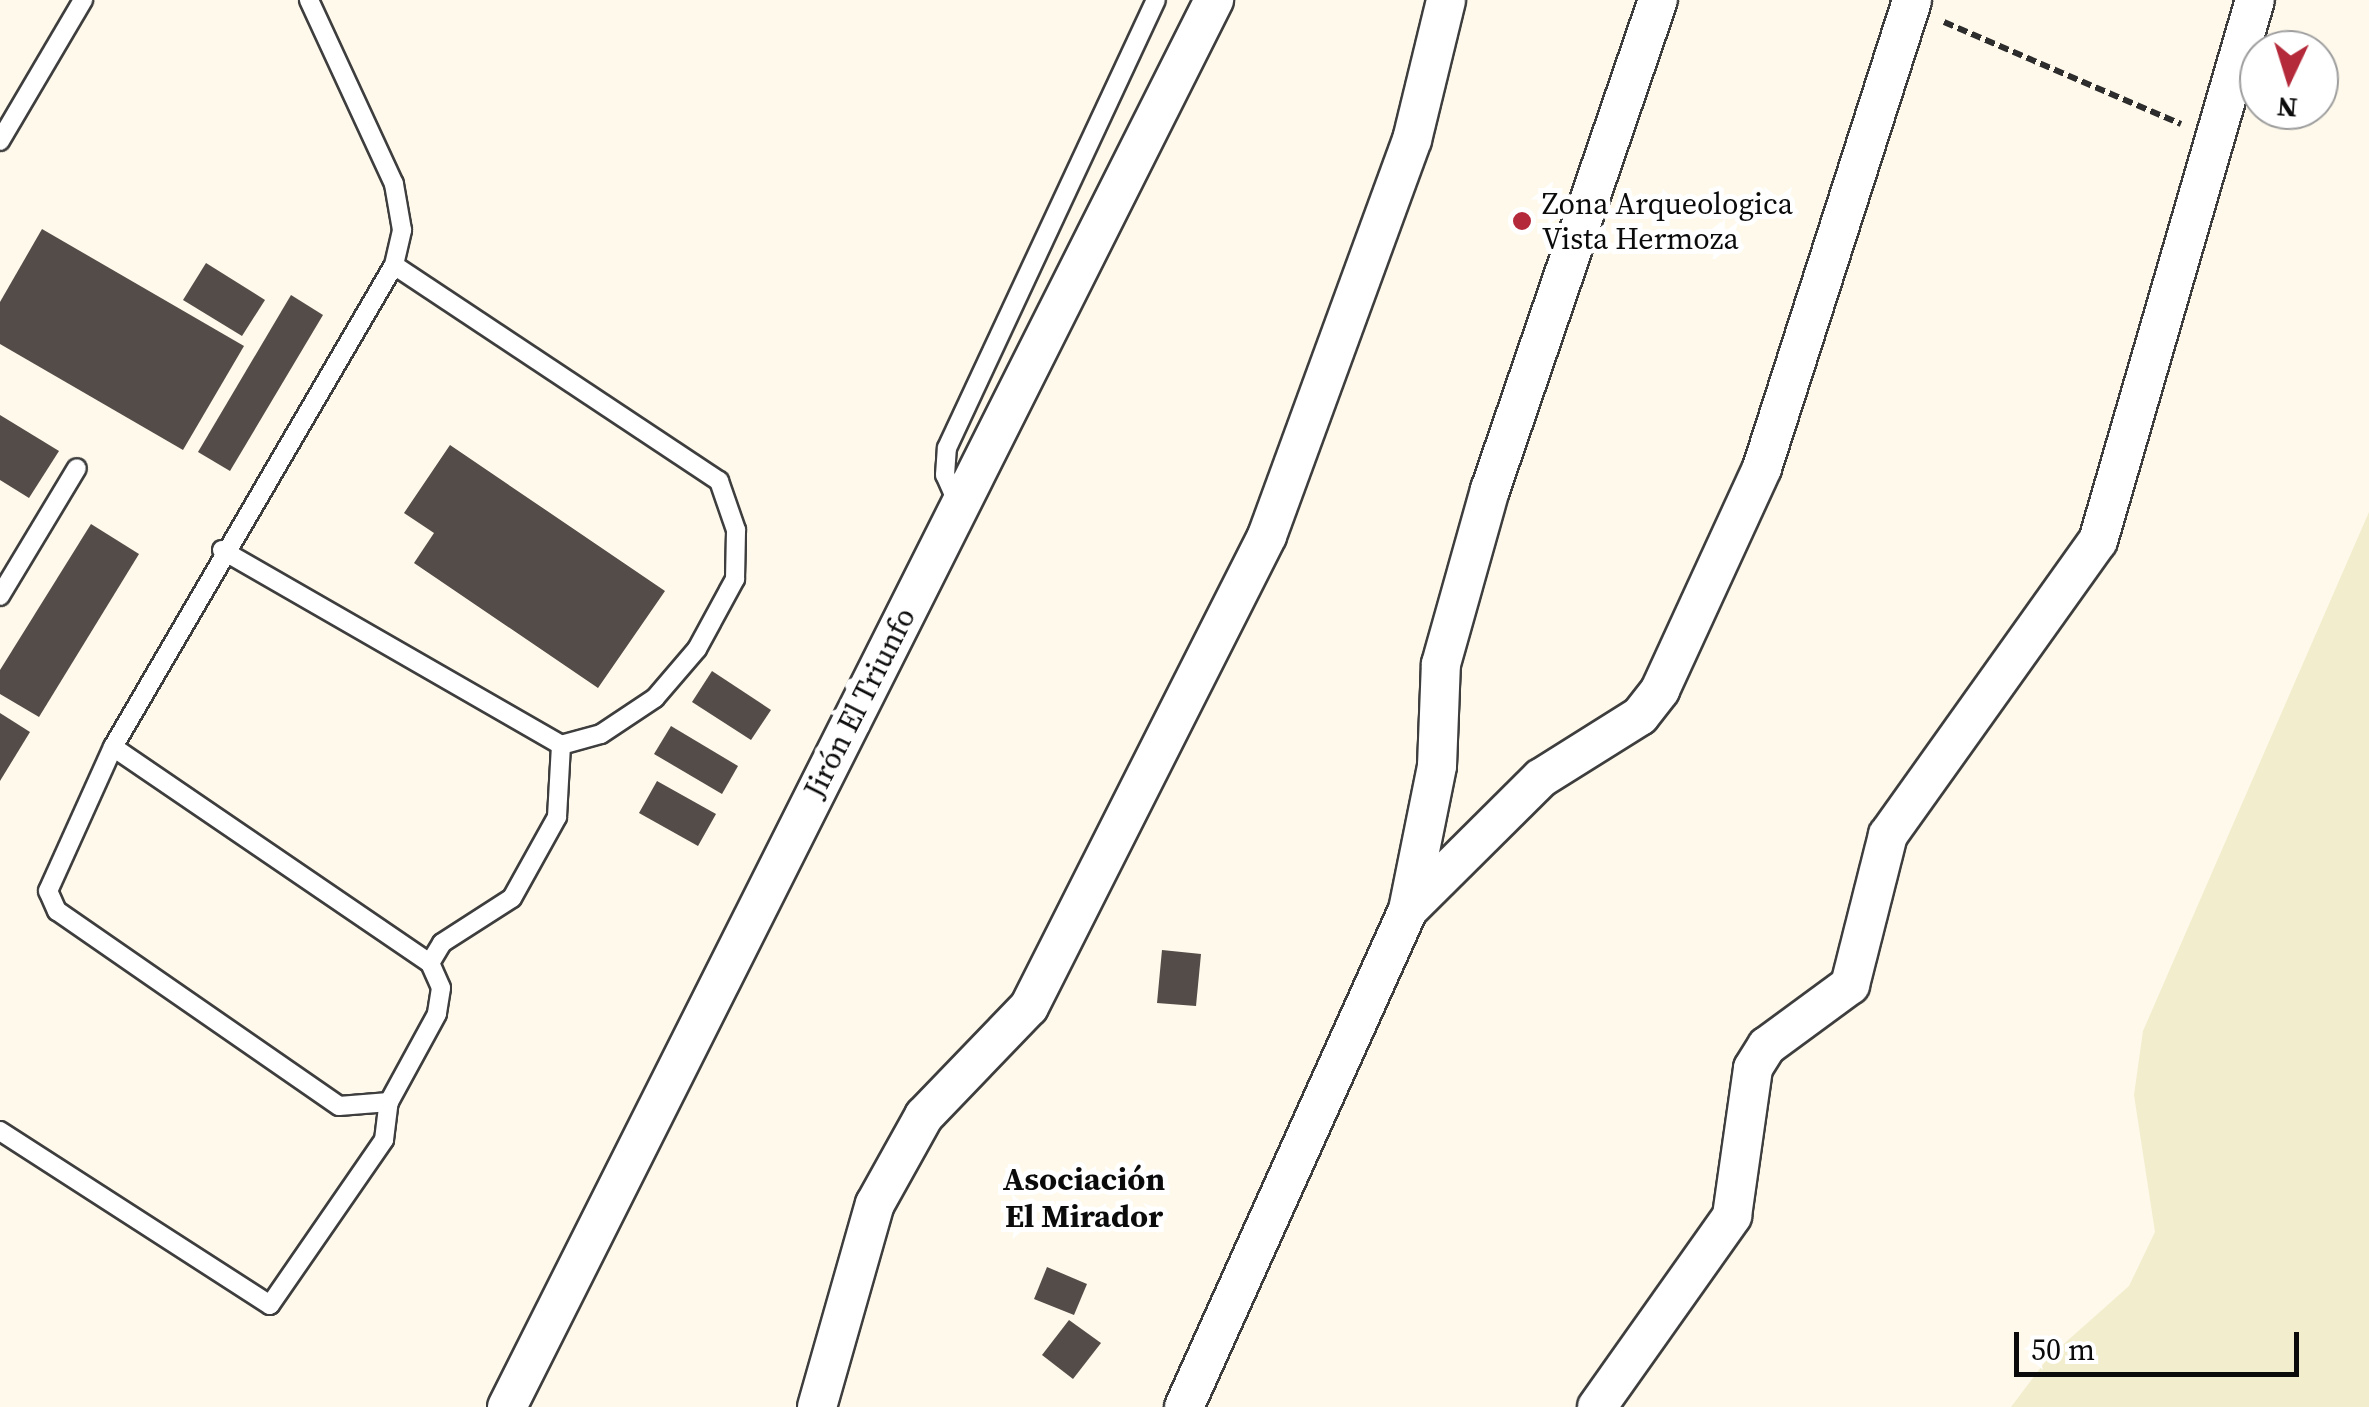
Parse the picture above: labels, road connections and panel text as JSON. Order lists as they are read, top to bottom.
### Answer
{
  "streets": {
    "street": ["Jirón El Triunfo"]
  },
  "districts": ["Asociación El Mirador"],
  "places": ["Zona Arqueologica Vista Hermoza"],
  "scale_bar": "50 m",
  "north": "bottom"
}
